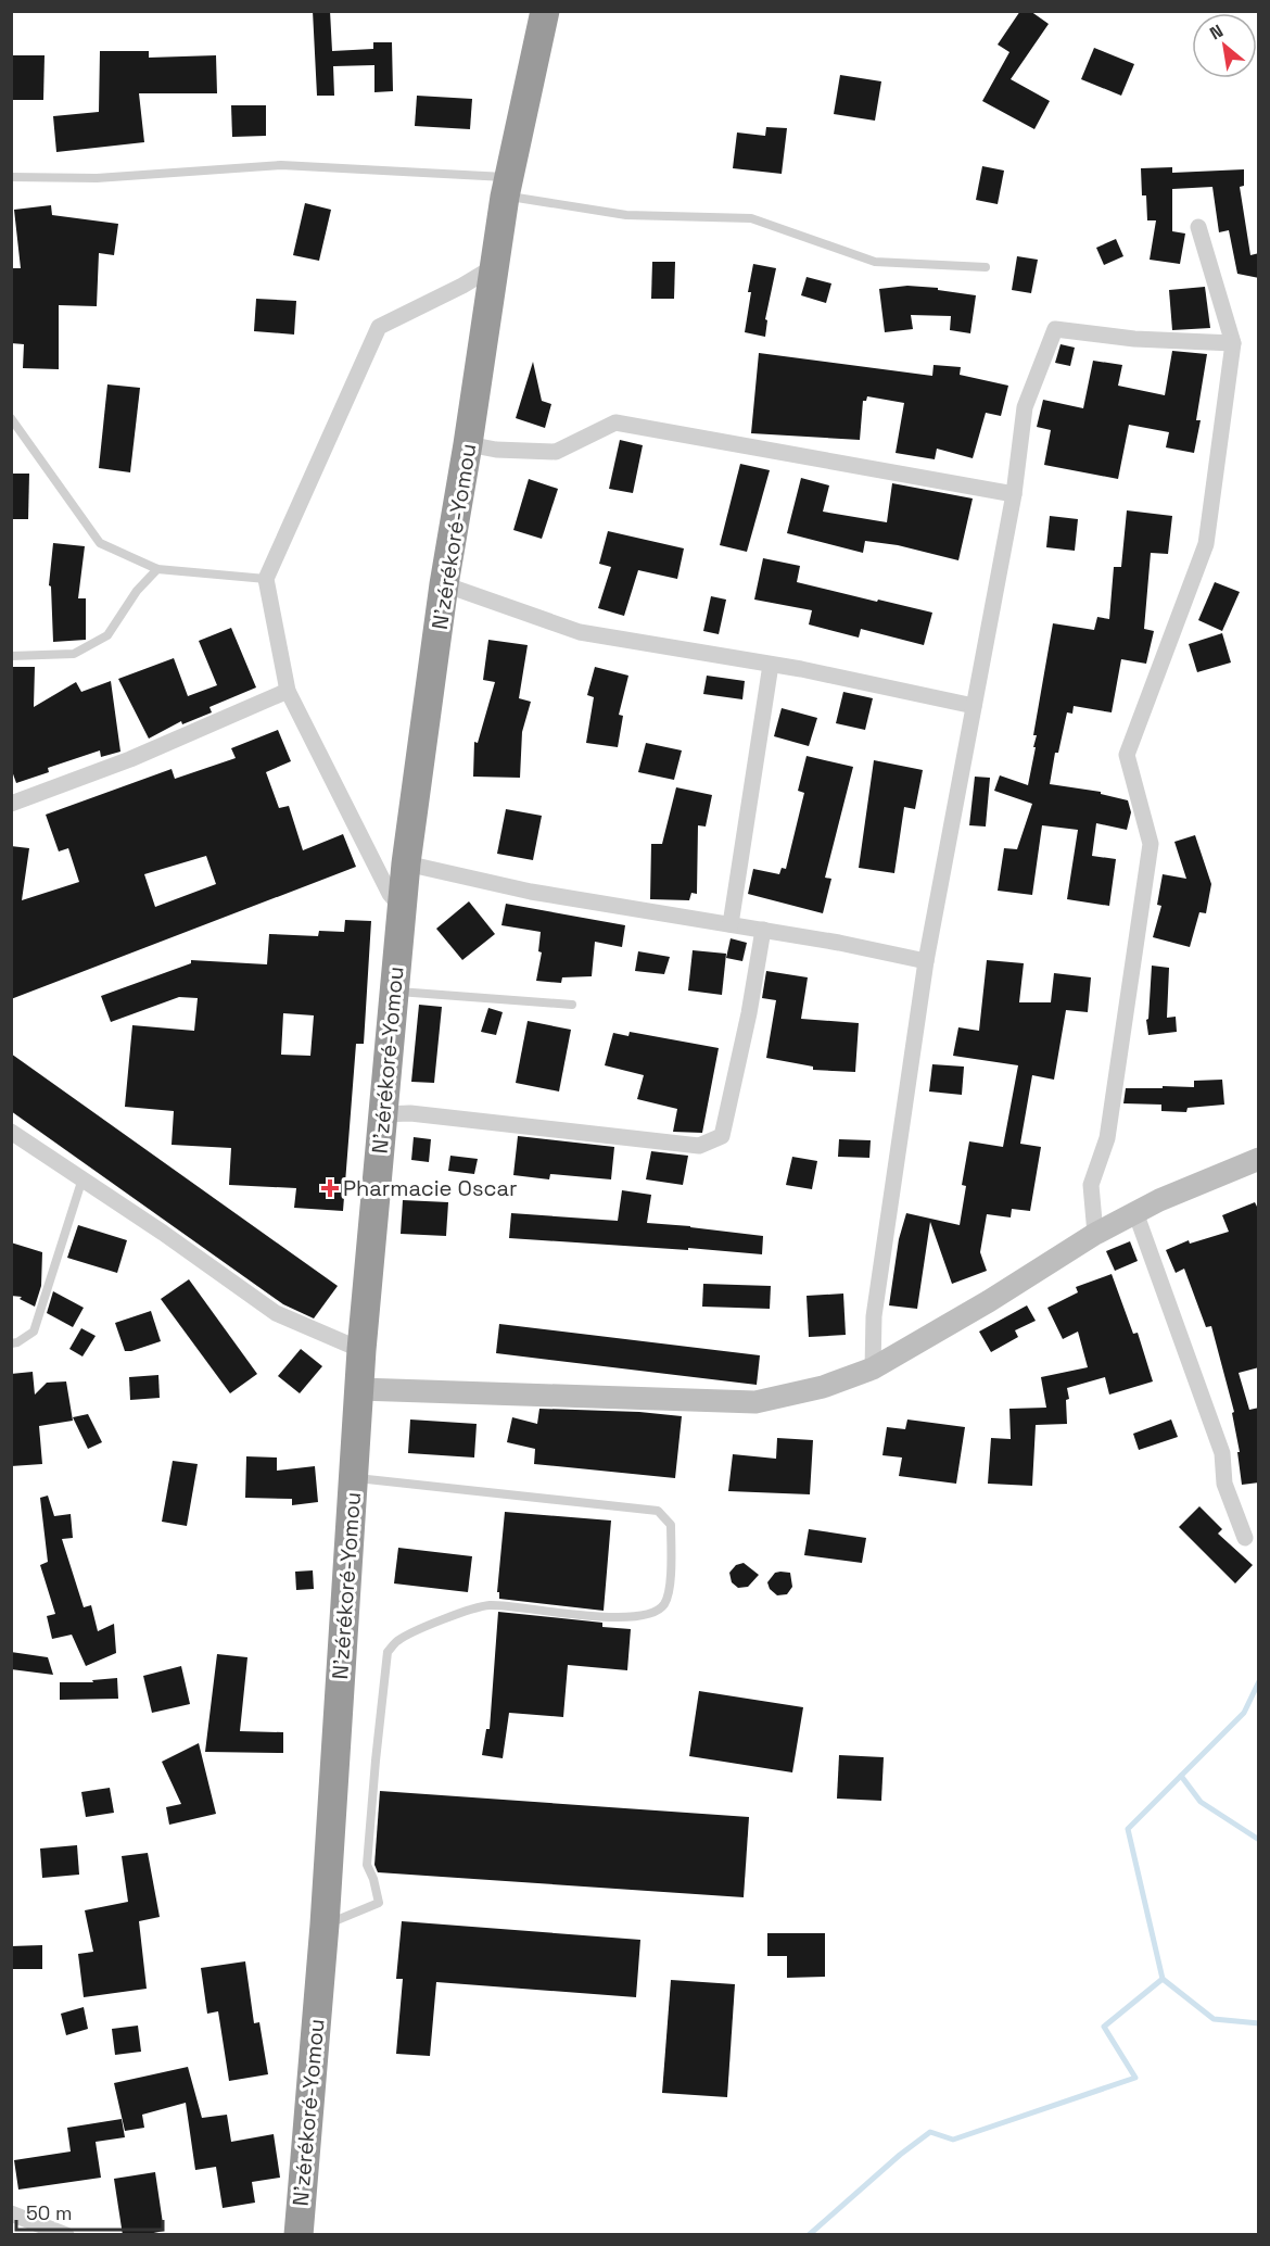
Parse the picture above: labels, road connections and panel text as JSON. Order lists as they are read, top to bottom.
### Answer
{
  "streets": {
    "highway": ["N'zérékoré-Yomou"]
  },
  "places": {
    "health": ["Pharmacie Oscar"]
  },
  "scale_bar": "50 m",
  "north": "top left"
}
